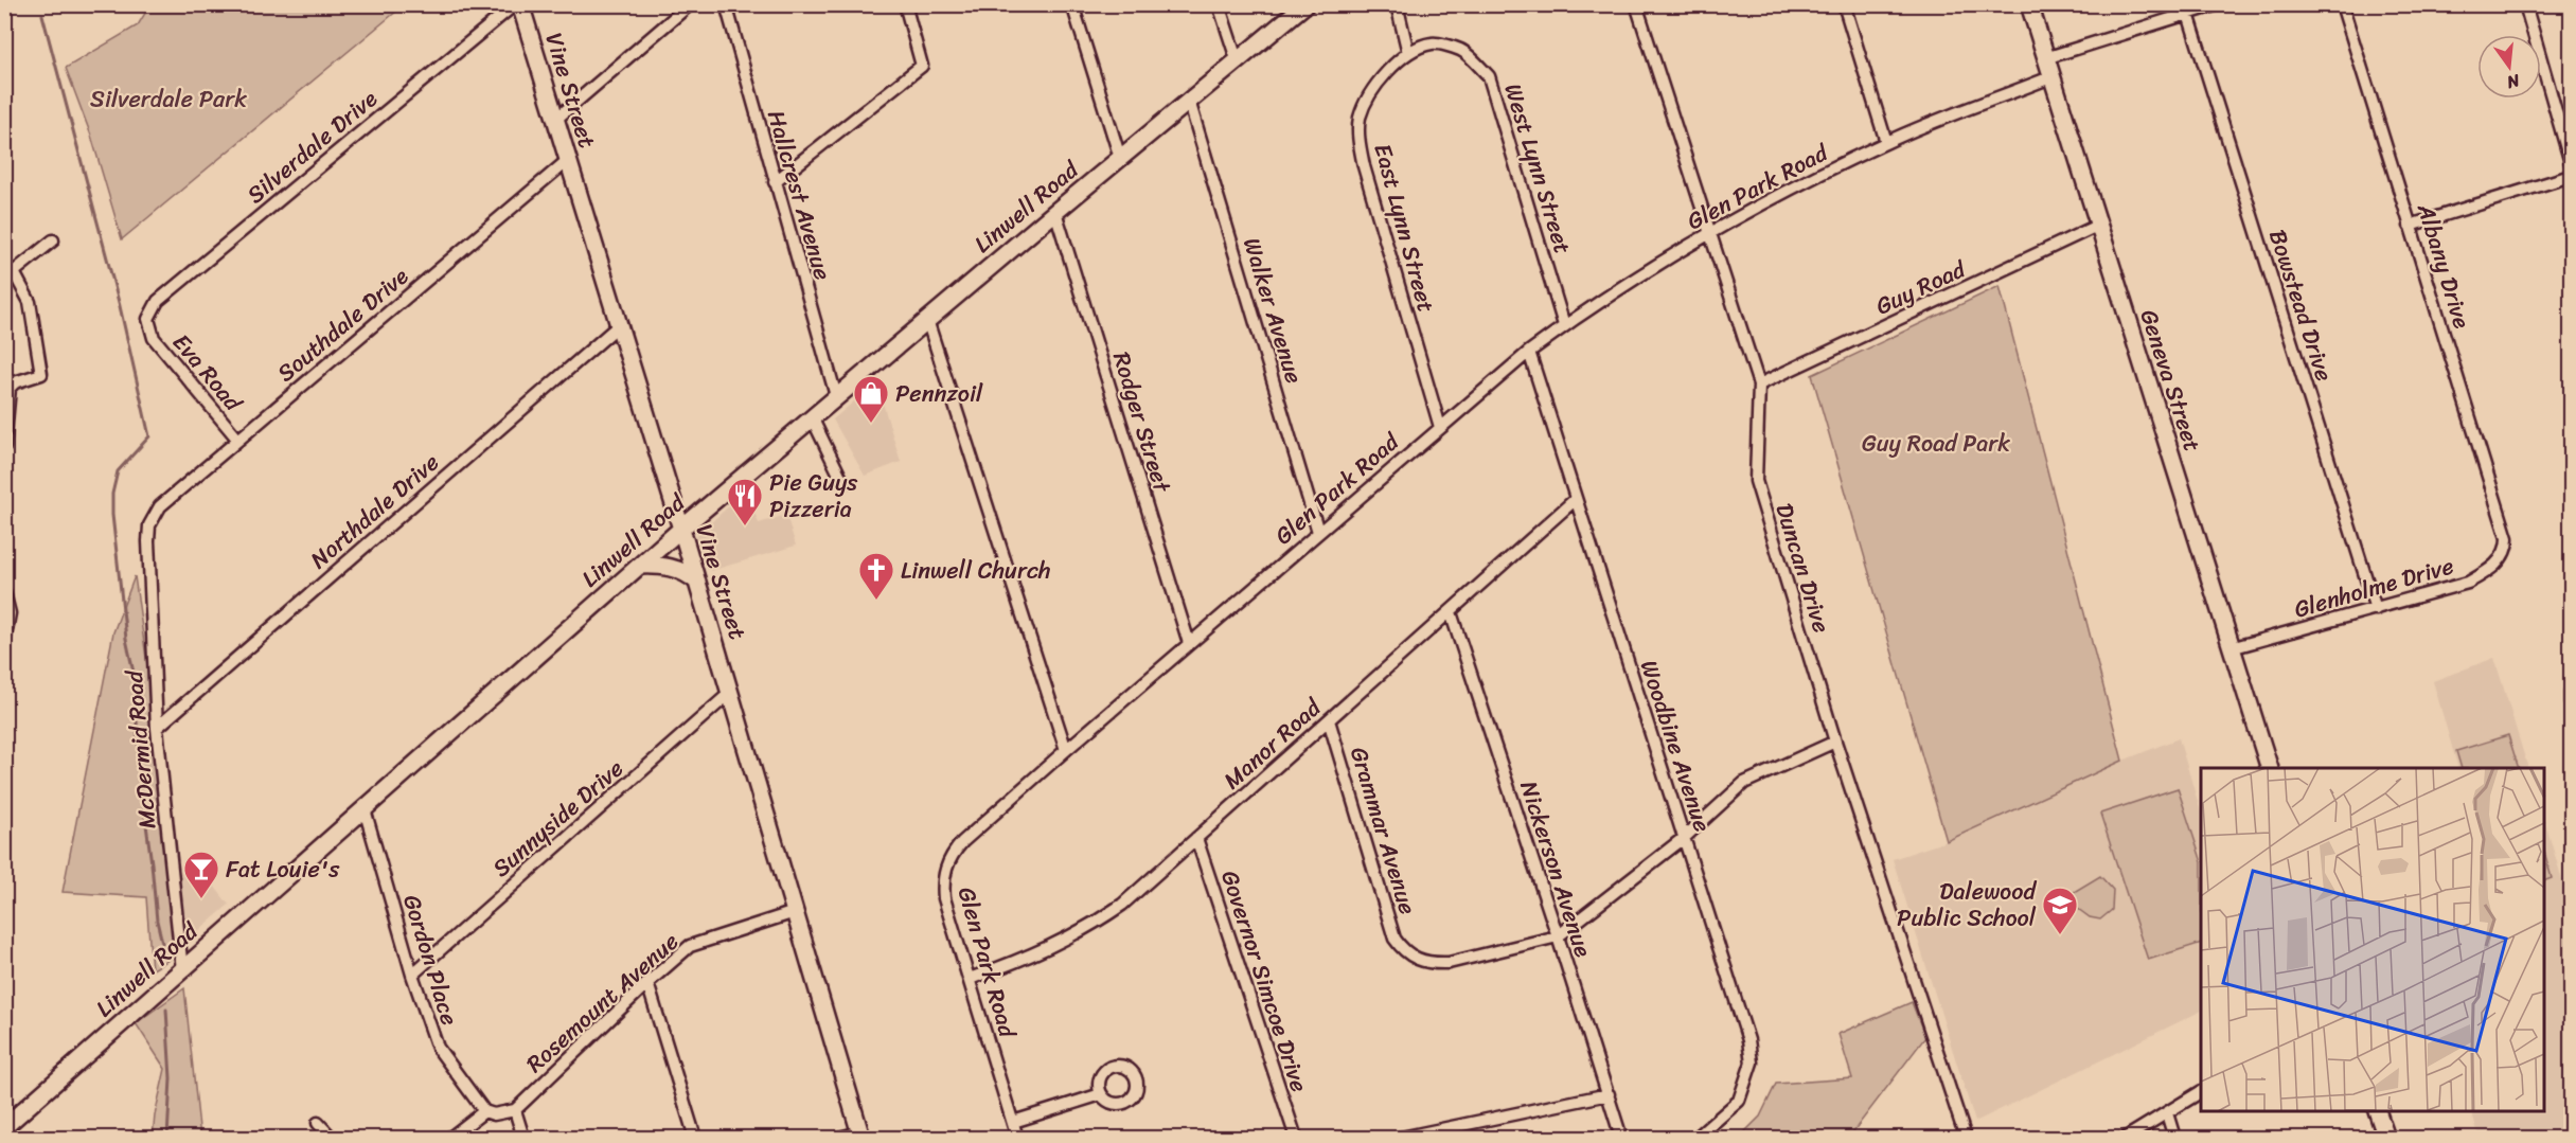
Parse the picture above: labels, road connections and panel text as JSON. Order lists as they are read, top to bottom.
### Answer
{
  "streets": {
    "main road": ["Vine Street", "Linwell Road", "Geneva Street"],
    "street": [
      "Silverdale Drive",
      "West Lynn Street",
      "Glen Park Road",
      "Hallcrest Avenue",
      "East Lynn Street",
      "Albany Drive",
      "Guy Road",
      "Bowstead Drive",
      "Walker Avenue",
      "Southdale Drive",
      "Eva Road",
      "Rodger Street",
      "Northdale Drive",
      "Duncan Drive",
      "Glenholme Drive",
      "Manor Road",
      "Woodbine Avenue",
      "McDermid Road",
      "Sunnyside Drive",
      "Grammar Avenue",
      "Nickerson Avenue",
      "Gordon Place",
      "Governor Simcoe Drive",
      "Rosemount Avenue"
    ]
  },
  "crossings": [
    ["Vine Street", "Silverdale Drive"],
    ["Vine Street", "Linwell Road"],
    ["Vine Street", "Southdale Drive"],
    ["Vine Street", "Northdale Drive"],
    ["Vine Street", "Sunnyside Drive"],
    ["Vine Street", "Rosemount Avenue"],
    ["Silverdale Drive", "Eva Road"],
    ["West Lynn Street", "Glen Park Road"],
    ["West Lynn Street", "East Lynn Street"],
    ["Glen Park Road", "East Lynn Street"],
    ["Glen Park Road", "Walker Avenue"],
    ["Glen Park Road", "Geneva Street"],
    ["Glen Park Road", "Rodger Street"],
    ["Glen Park Road", "Duncan Drive"],
    ["Glen Park Road", "Manor Road"],
    ["Glen Park Road", "Woodbine Avenue"],
    ["Hallcrest Avenue", "Linwell Road"],
    ["Linwell Road", "Walker Avenue"],
    ["Linwell Road", "Rodger Street"],
    ["Linwell Road", "McDermid Road"],
    ["Linwell Road", "Gordon Place"],
    ["Albany Drive", "Glenholme Drive"],
    ["Guy Road", "Geneva Street"],
    ["Guy Road", "Duncan Drive"],
    ["Bowstead Drive", "Glenholme Drive"],
    ["Southdale Drive", "Eva Road"],
    ["Southdale Drive", "McDermid Road"],
    ["Geneva Street", "Glenholme Drive"],
    ["Northdale Drive", "McDermid Road"],
    ["Manor Road", "Woodbine Avenue"],
    ["Manor Road", "Grammar Avenue"],
    ["Manor Road", "Nickerson Avenue"],
    ["Manor Road", "Governor Simcoe Drive"],
    ["Sunnyside Drive", "Gordon Place"],
    ["Grammar Avenue", "Nickerson Avenue"]
  ],
  "parks": ["Silverdale Park", "Guy Road Park"],
  "places": {
    "shop": ["Pennzoil"],
    "restaurant": ["Pie Guys Pizzeria"],
    "church": ["Linwell Church"],
    "bar": ["Fat Louie's"],
    "school or university": ["Dalewood Public School"]
  },
  "north": "bottom"
}
